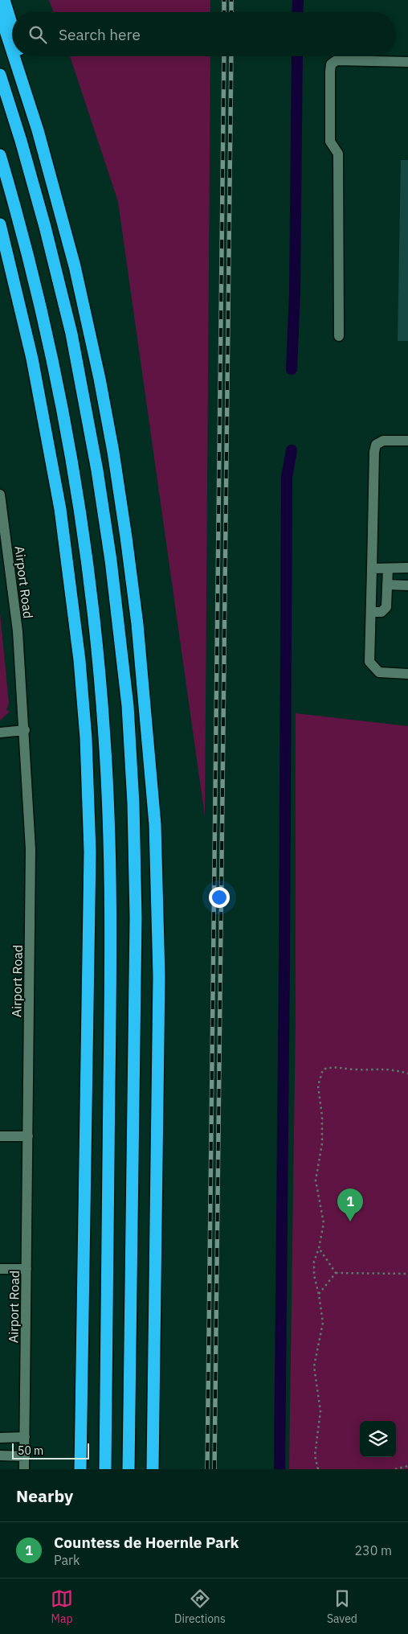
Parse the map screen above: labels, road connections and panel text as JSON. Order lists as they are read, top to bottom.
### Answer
{
  "streets": {
    "street": ["Airport Road"]
  },
  "scale_bar": "50 m",
  "page": {
    "search": "Search here",
    "pins": "1",
    "scale": "50 m",
    "heading": "Nearby",
    "list": [
      {
        "mark": "1",
        "name": "Countess de Hoernle Park",
        "note": "Park",
        "value": "230 m"
      }
    ],
    "nav": ["Map", "Directions", "Saved"]
  }
}
